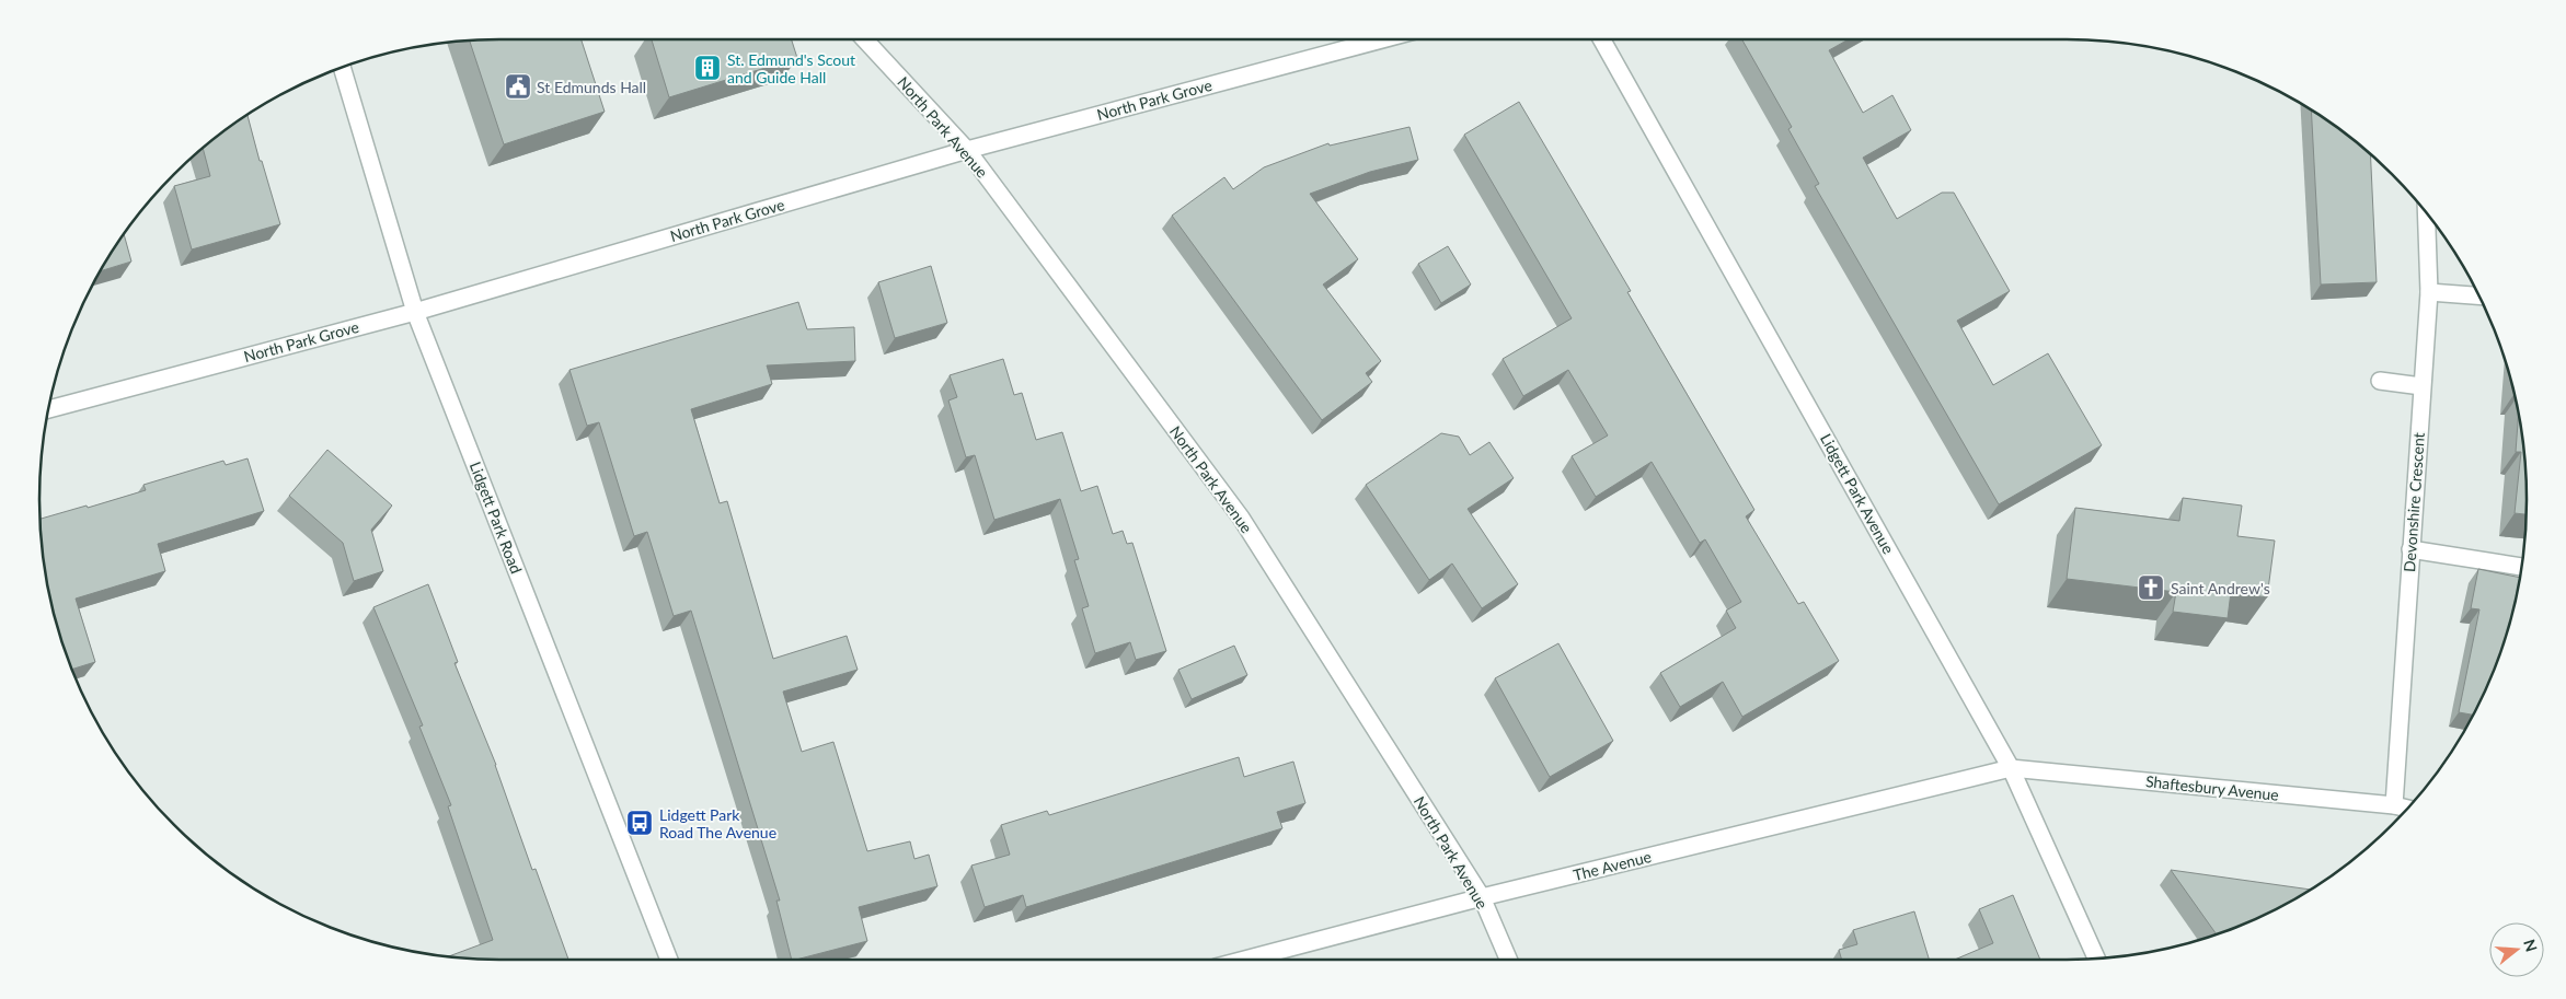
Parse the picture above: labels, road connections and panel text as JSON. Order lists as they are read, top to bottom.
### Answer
{
  "streets": {
    "street": [
      "North Park Grove",
      "North Park Avenue",
      "Lidgett Park Avenue",
      "Devonshire Crescent",
      "Lidgett Park Road",
      "Shaftesbury Avenue",
      "The Avenue"
    ]
  },
  "crossings": [
    ["North Park Grove", "North Park Avenue"],
    ["North Park Grove", "Lidgett Park Road"],
    ["North Park Avenue", "The Avenue"],
    ["Lidgett Park Avenue", "Shaftesbury Avenue"],
    ["Lidgett Park Avenue", "The Avenue"],
    ["Devonshire Crescent", "Shaftesbury Avenue"],
    ["Shaftesbury Avenue", "The Avenue"]
  ],
  "places": {
    "building": ["St. Edmund's Scout and Guide Hall"],
    "public building": ["St Edmunds Hall"],
    "church": ["Saint Andrew's"],
    "bus stop": ["Lidgett Park Road The Avenue"]
  },
  "north": "right"
}
